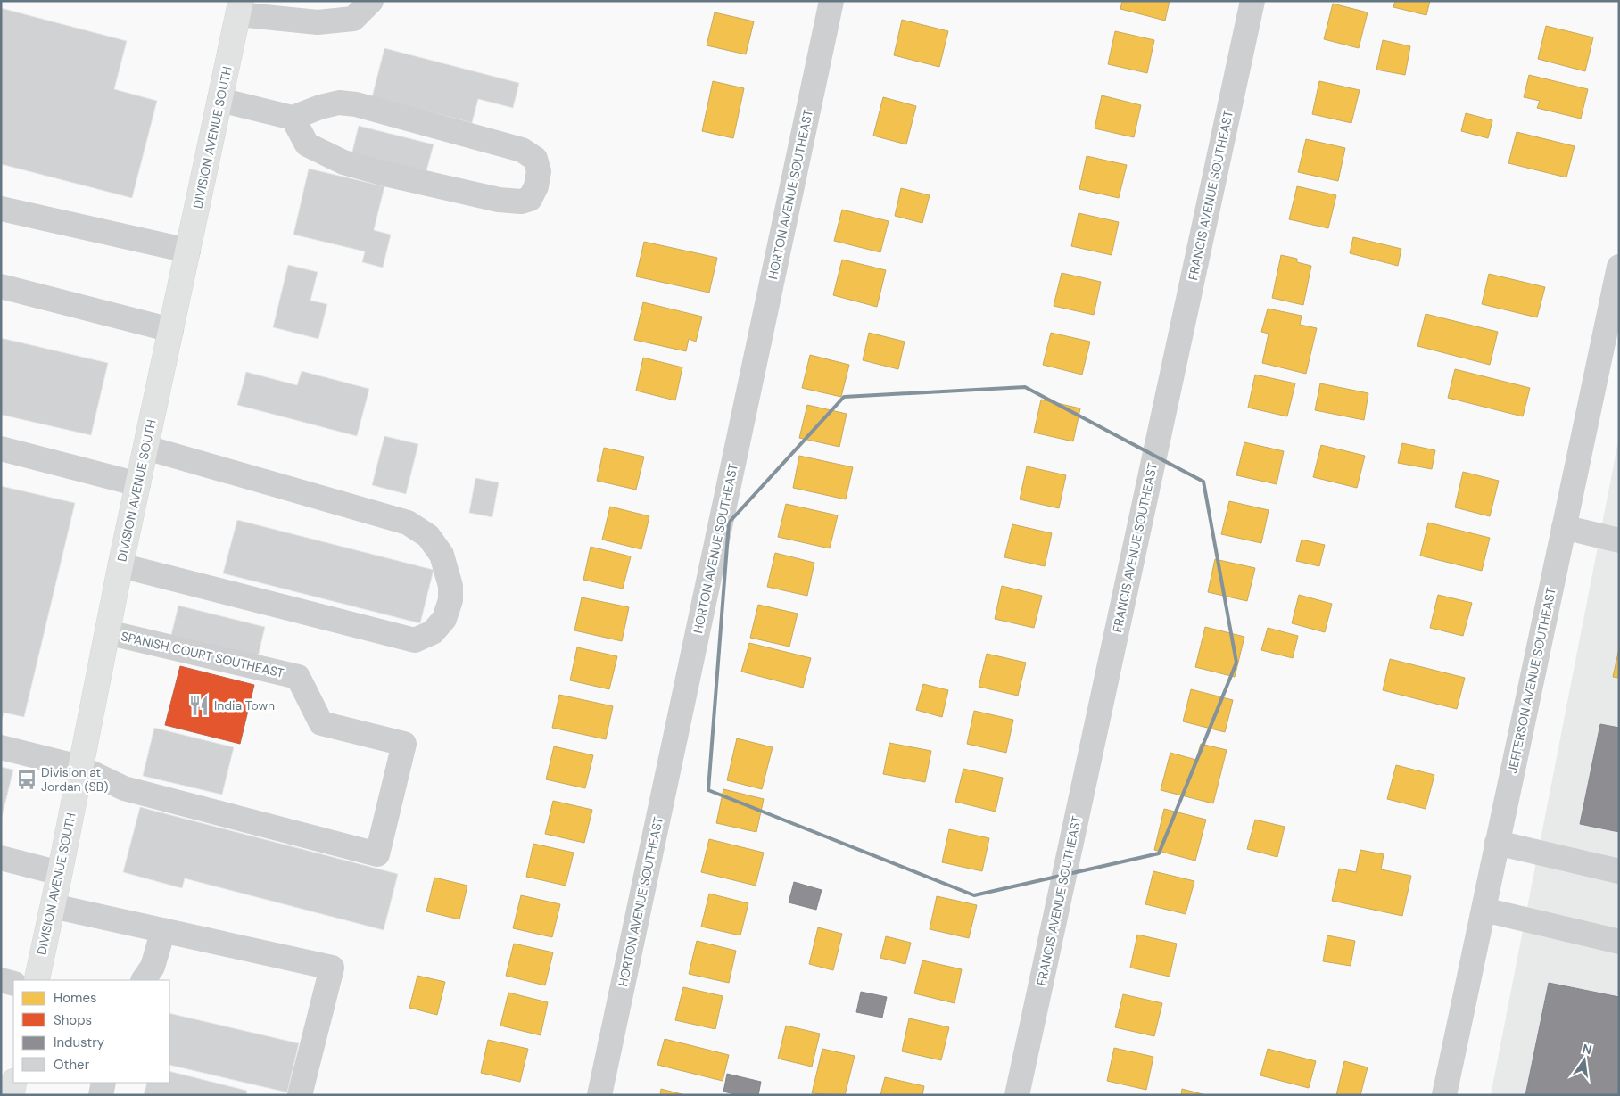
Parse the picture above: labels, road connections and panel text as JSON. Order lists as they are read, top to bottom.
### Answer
{
  "streets": {
    "main road": ["DIVISION AVENUE SOUTH"],
    "street": [
      "HORTON AVENUE SOUTHEAST",
      "FRANCIS AVENUE SOUTHEAST",
      "SPANISH COURT SOUTHEAST",
      "JEFFERSON AVENUE SOUTHEAST"
    ]
  },
  "crossings": [
    ["DIVISION AVENUE SOUTH", "SPANISH COURT SOUTHEAST"]
  ],
  "places": {
    "restaurant": ["India Town"],
    "bus stop": ["Division at Jordan (SB)"]
  },
  "legend": [
    "Homes",
    "Shops",
    "Industry",
    "Other"
  ],
  "north": "top"
}
